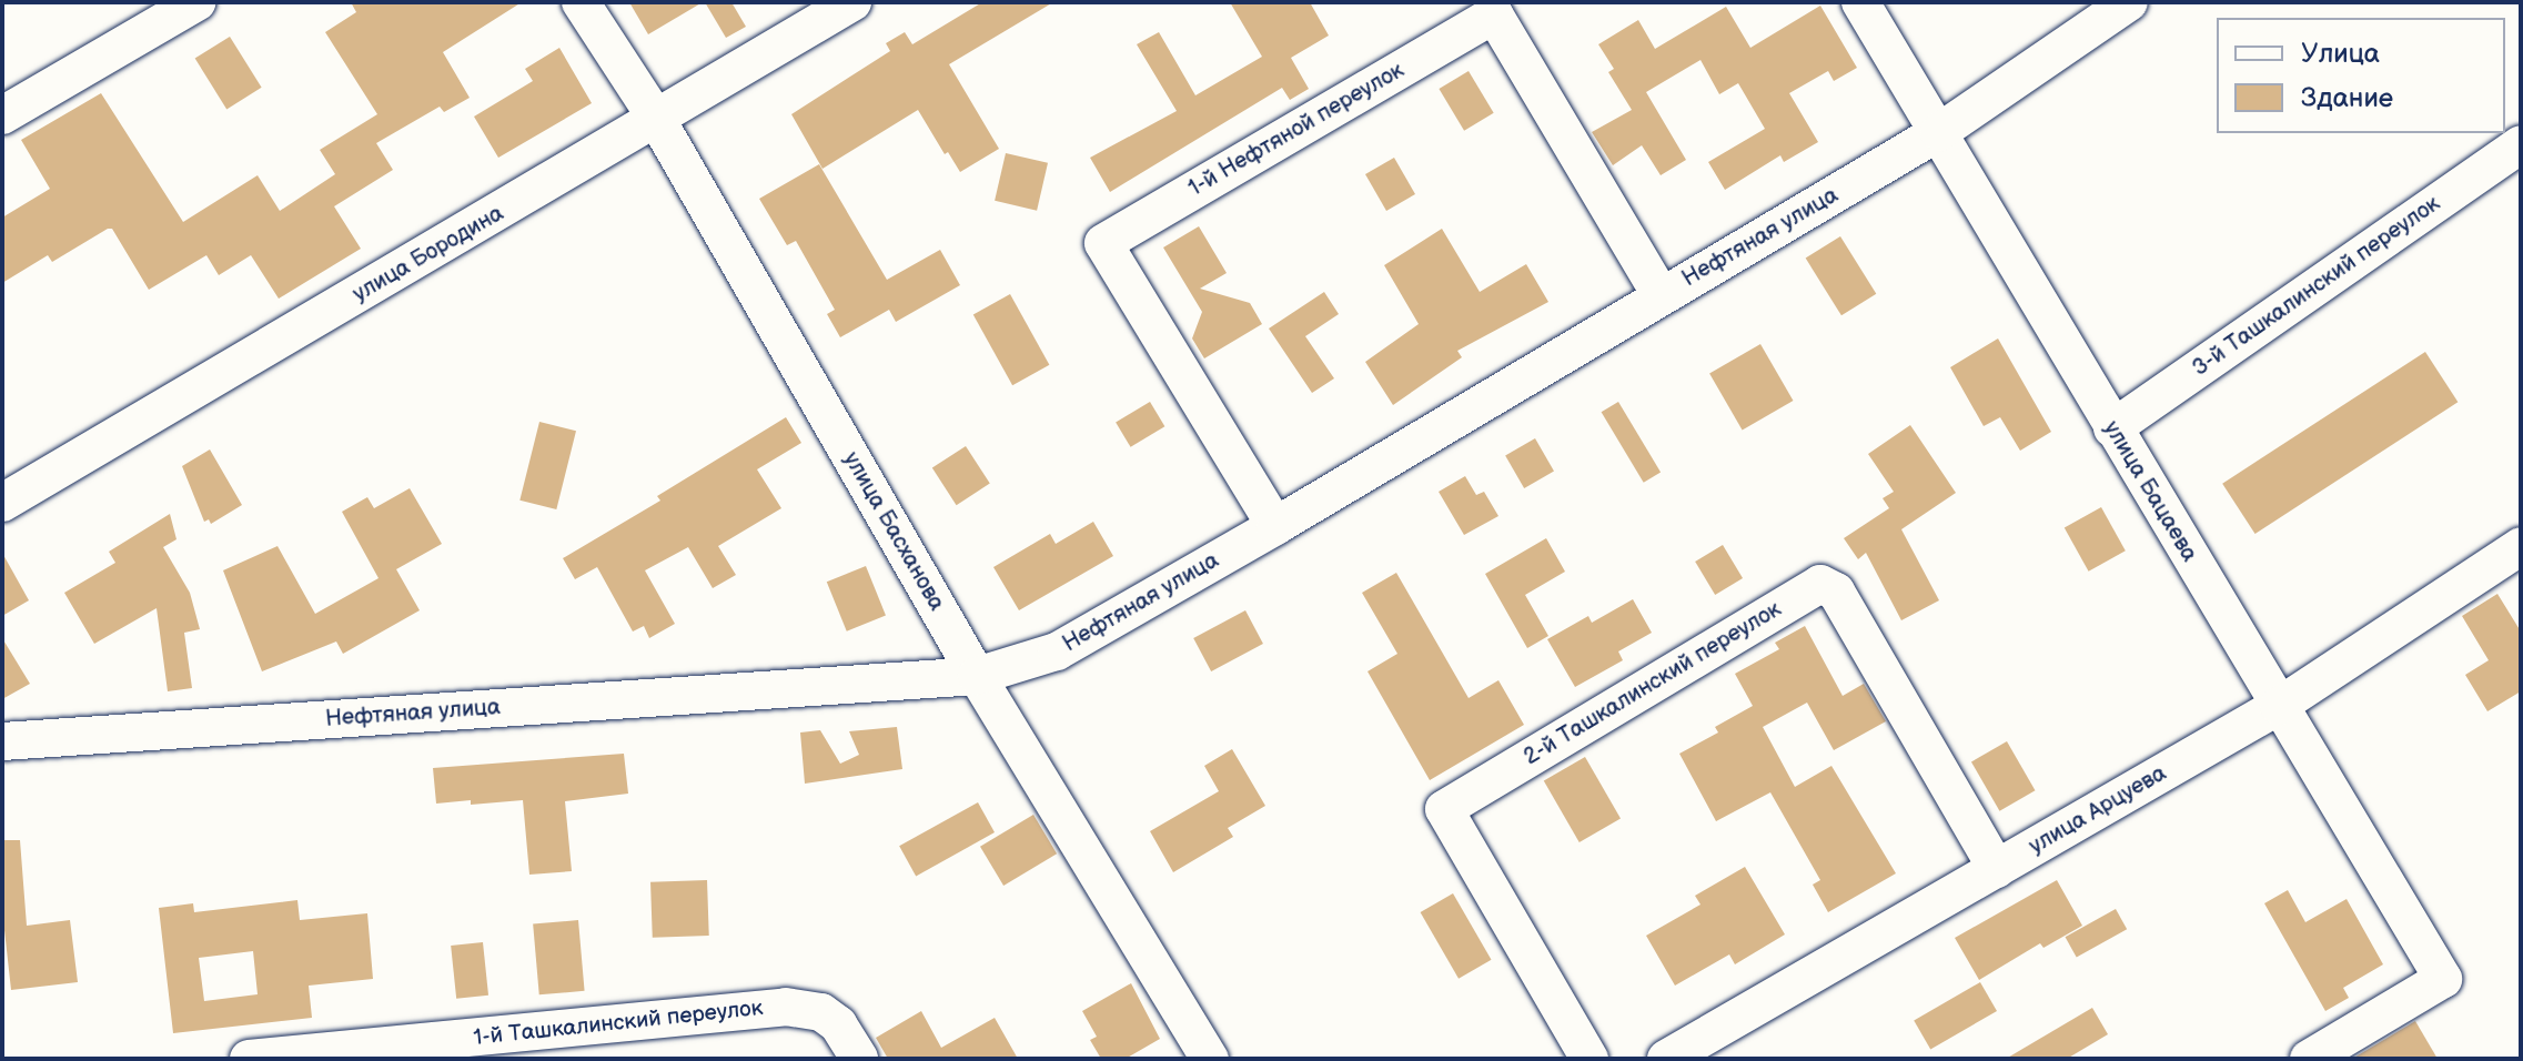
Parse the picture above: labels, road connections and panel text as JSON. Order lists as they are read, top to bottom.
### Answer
{
  "streets": {
    "street": [
      "1-й Нефтяной переулок",
      "Нефтяная улица",
      "улица Бородина",
      "3-й Ташкалинский переулок",
      "улица Бацаева",
      "улица Басханова",
      "2-й Ташкалинский переулок",
      "улица Арцуева",
      "1-й Ташкалинский переулок"
    ]
  },
  "crossings": [
    ["1-й Нефтяной переулок", "Нефтяная улица"],
    ["Нефтяная улица", "улица Бацаева"],
    ["Нефтяная улица", "улица Басханова"],
    ["улица Бородина", "улица Басханова"],
    ["3-й Ташкалинский переулок", "улица Бацаева"],
    ["улица Бацаева", "улица Арцуева"],
    ["2-й Ташкалинский переулок", "улица Арцуева"]
  ],
  "legend": ["Улица", "Здание"]
}
